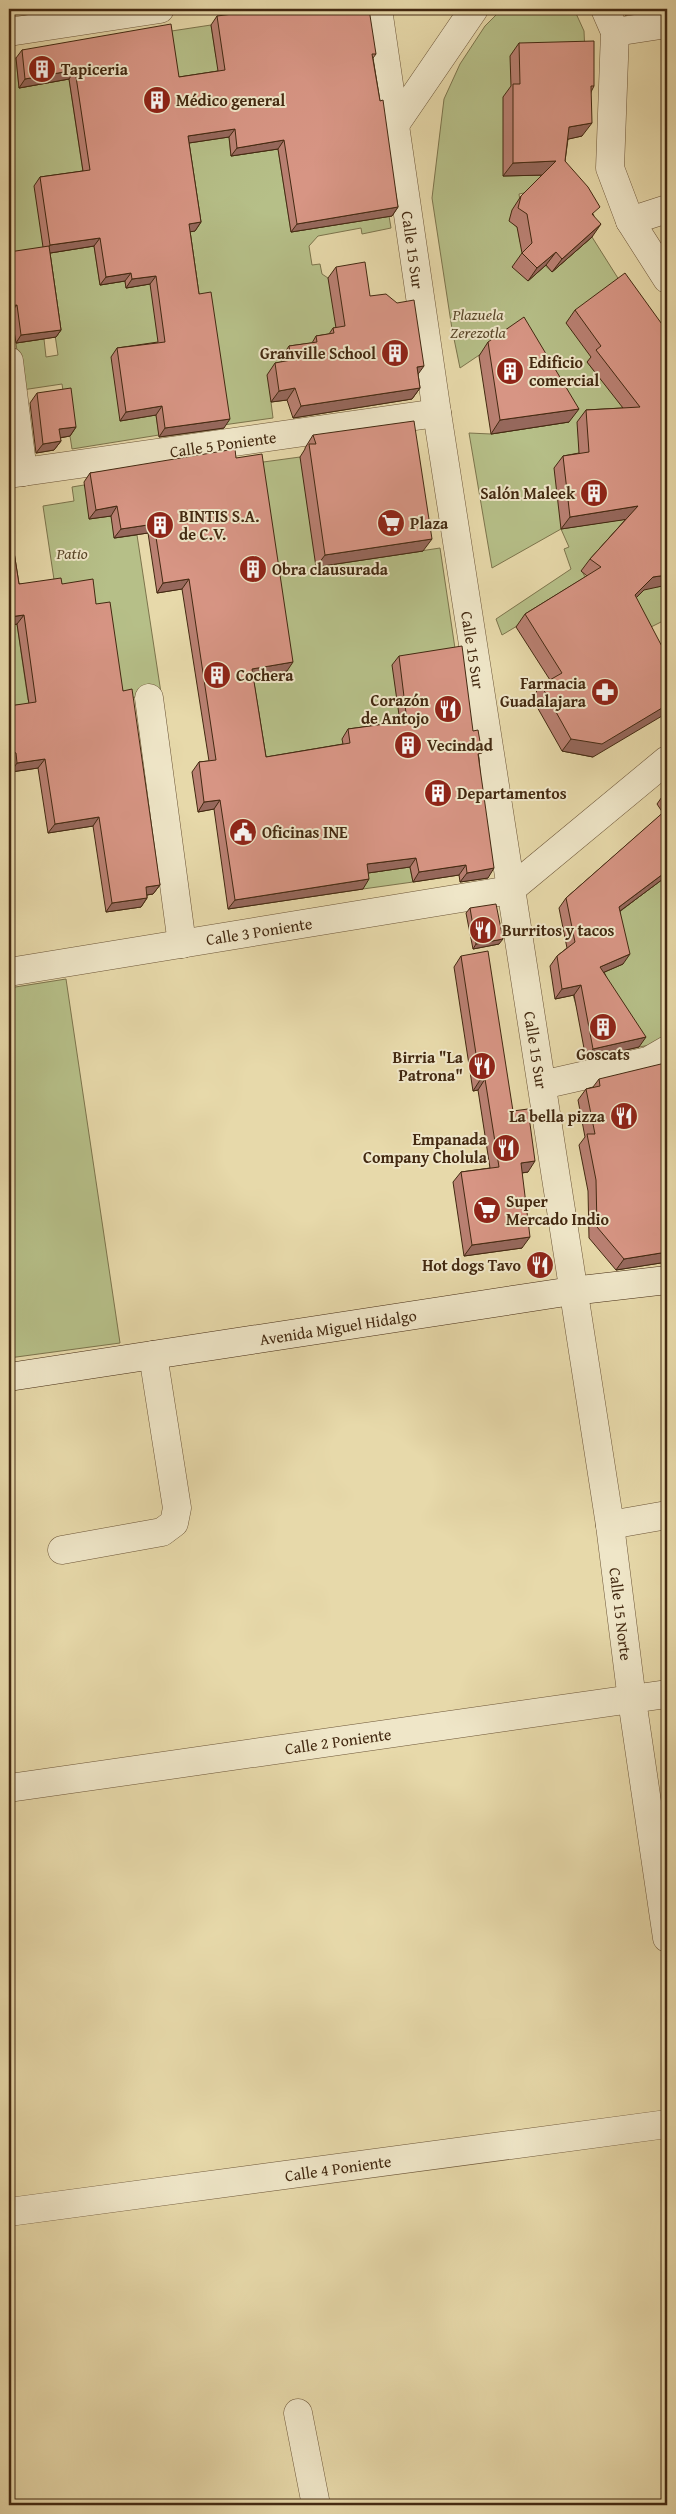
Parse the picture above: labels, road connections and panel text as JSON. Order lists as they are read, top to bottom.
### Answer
{
  "streets": {
    "street": [
      "Calle 15 Sur",
      "Calle 5 Poniente",
      "Calle 3 Poniente",
      "Avenida Miguel Hidalgo",
      "Calle 15 Norte",
      "Calle 2 Poniente",
      "Calle 4 Poniente"
    ]
  },
  "crossings": [
    ["Calle 15 Sur", "Calle 5 Poniente"],
    ["Calle 15 Sur", "Calle 3 Poniente"],
    ["Calle 15 Sur", "Avenida Miguel Hidalgo"],
    ["Calle 15 Sur", "Calle 15 Norte"],
    ["Avenida Miguel Hidalgo", "Calle 15 Norte"],
    ["Calle 15 Norte", "Calle 2 Poniente"]
  ],
  "parks": ["Plazuela Zerezotla", "Patio"],
  "places": {
    "building": [
      "Tapiceria",
      "Médico general",
      "Granville School",
      "Edificio comercial",
      "Salón Maleek",
      "BINTIS S.A. de C.V.",
      "Obra clausurada",
      "Cochera",
      "Vecindad",
      "Departamentos",
      "Goscats"
    ],
    "supermarket": ["Plaza", "Super Mercado Indio"],
    "pharmacy": ["Farmacia Guadalajara"],
    "restaurant": [
      "Corazón de Antojo",
      "Burritos y tacos",
      "Birria \"La Patrona\"",
      "La bella pizza",
      "Empanada Company Cholula",
      "Hot dogs Tavo"
    ],
    "public building": ["Oficinas INE"]
  }
}
